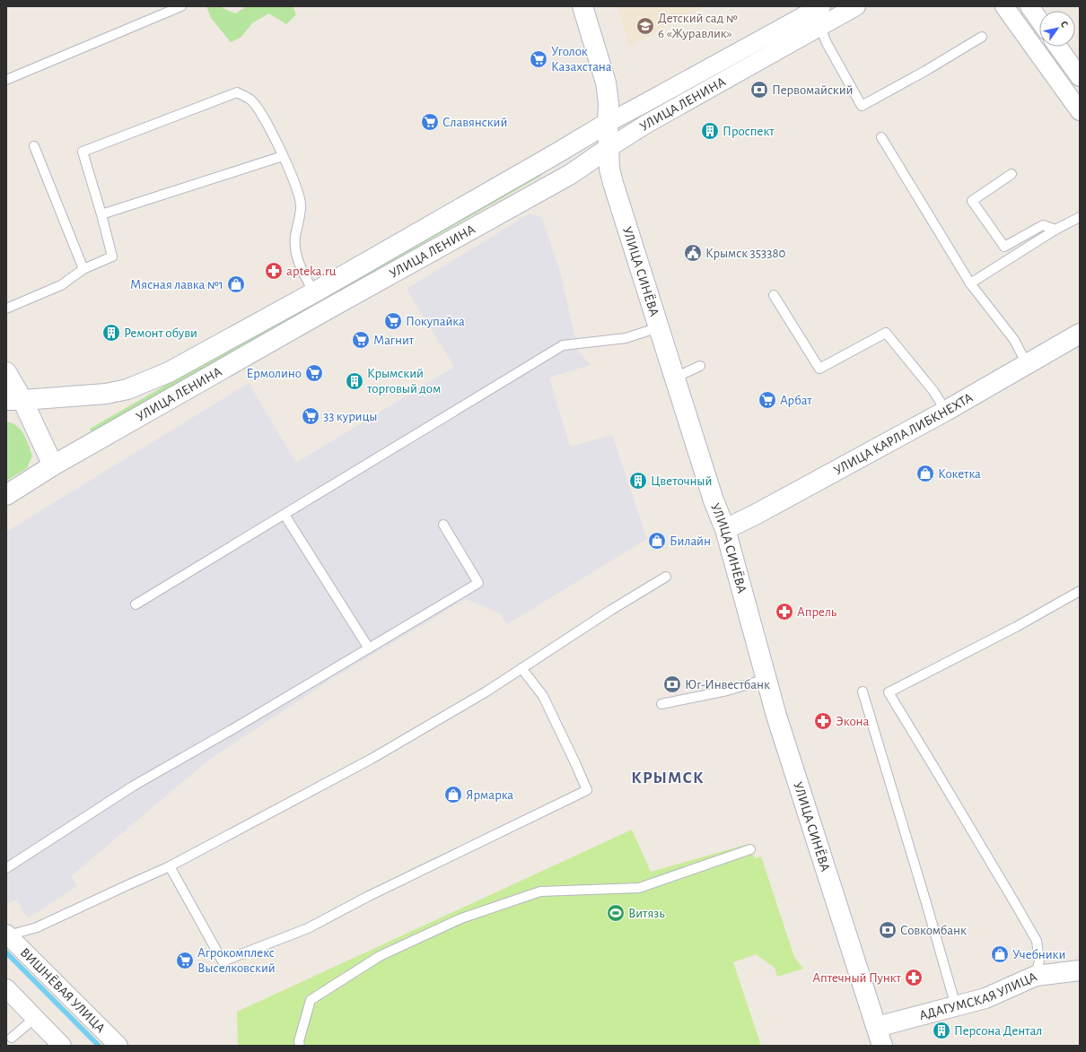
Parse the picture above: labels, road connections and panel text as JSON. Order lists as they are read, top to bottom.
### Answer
{
  "streets": {
    "main road": [
      "УЛИЦА ЛЕНИНА",
      "УЛИЦА СИНЁВА",
      "УЛИЦА КАРЛА ЛИБКНЕХТА",
      "АДАГУМСКАЯ УЛИЦА"
    ],
    "street": ["ВИШНЁВАЯ УЛИЦА"]
  },
  "crossings": [
    ["УЛИЦА ЛЕНИНА", "УЛИЦА СИНЁВА"],
    ["УЛИЦА СИНЁВА", "УЛИЦА КАРЛА ЛИБКНЕХТА"],
    ["УЛИЦА СИНЁВА", "АДАГУМСКАЯ УЛИЦА"]
  ],
  "districts": ["КРЫМСК"],
  "places": {
    "school or university": ["Детский сад № 6 «Журавлик»"],
    "supermarket": [
      "Уголок Казахстана",
      "Славянский",
      "Покупайка",
      "Магнит",
      "Ермолино",
      "Арбат",
      "33 курицы",
      "Агрокомплекс Выселковский"
    ],
    "bank": ["Первомайский", "Юг-Инвестбанк", "Совкомбанк"],
    "building": [
      "Проспект",
      "Ремонт обуви",
      "Крымский торговый дом",
      "Цветочный",
      "Персона Дентал"
    ],
    "public building": ["Крымск 353380"],
    "pharmacy": [
      "apteka.ru",
      "Апрель",
      "Экона",
      "Аптечный Пункт"
    ],
    "shop": [
      "Мясная лавка №1",
      "Кокетка",
      "Билайн",
      "Ярмарка",
      "Учебники"
    ],
    "sports": ["Витязь"]
  },
  "north": "top right"
}
